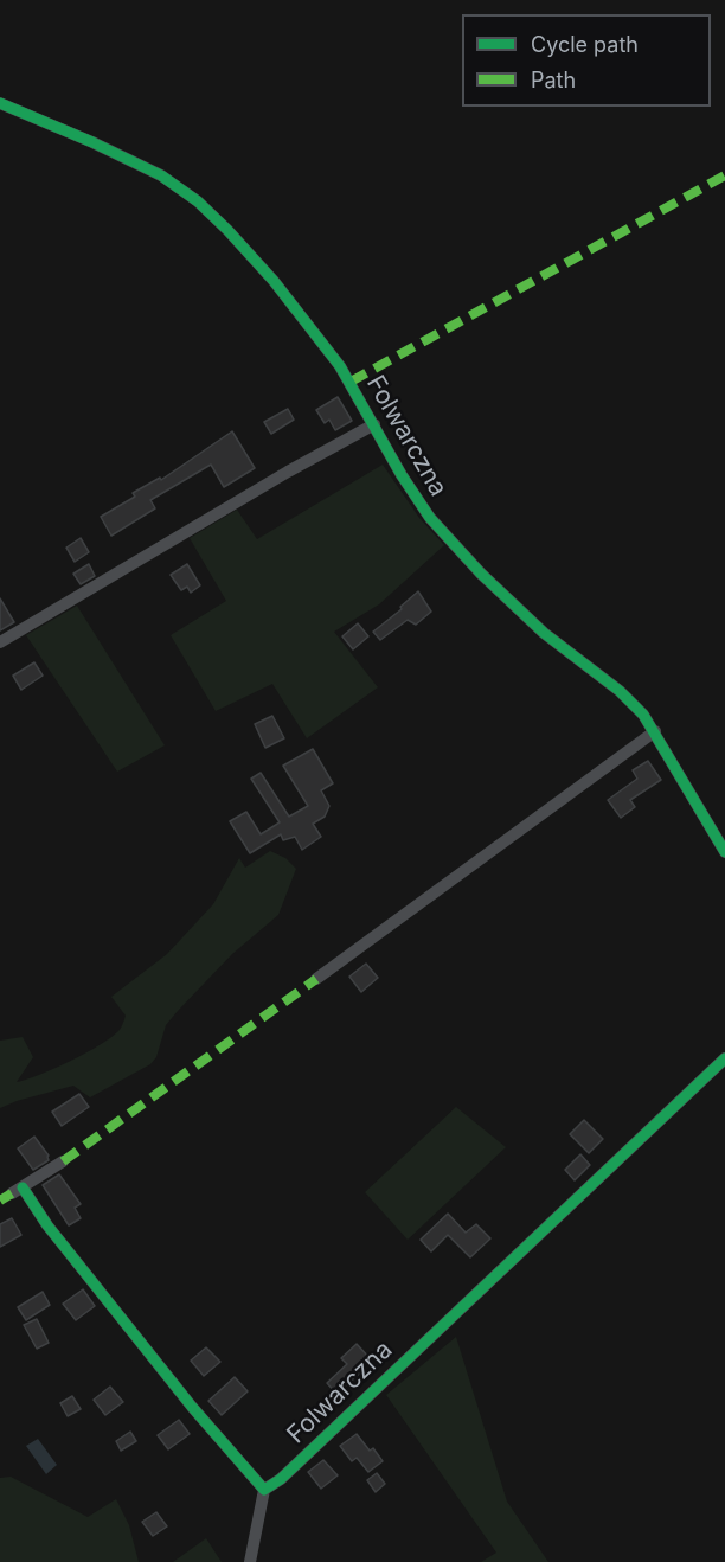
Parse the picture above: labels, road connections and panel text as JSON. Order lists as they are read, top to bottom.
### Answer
{
  "streets": {
    "street": ["Folwarczna"]
  },
  "legend": ["Cycle path", "Path"]
}
